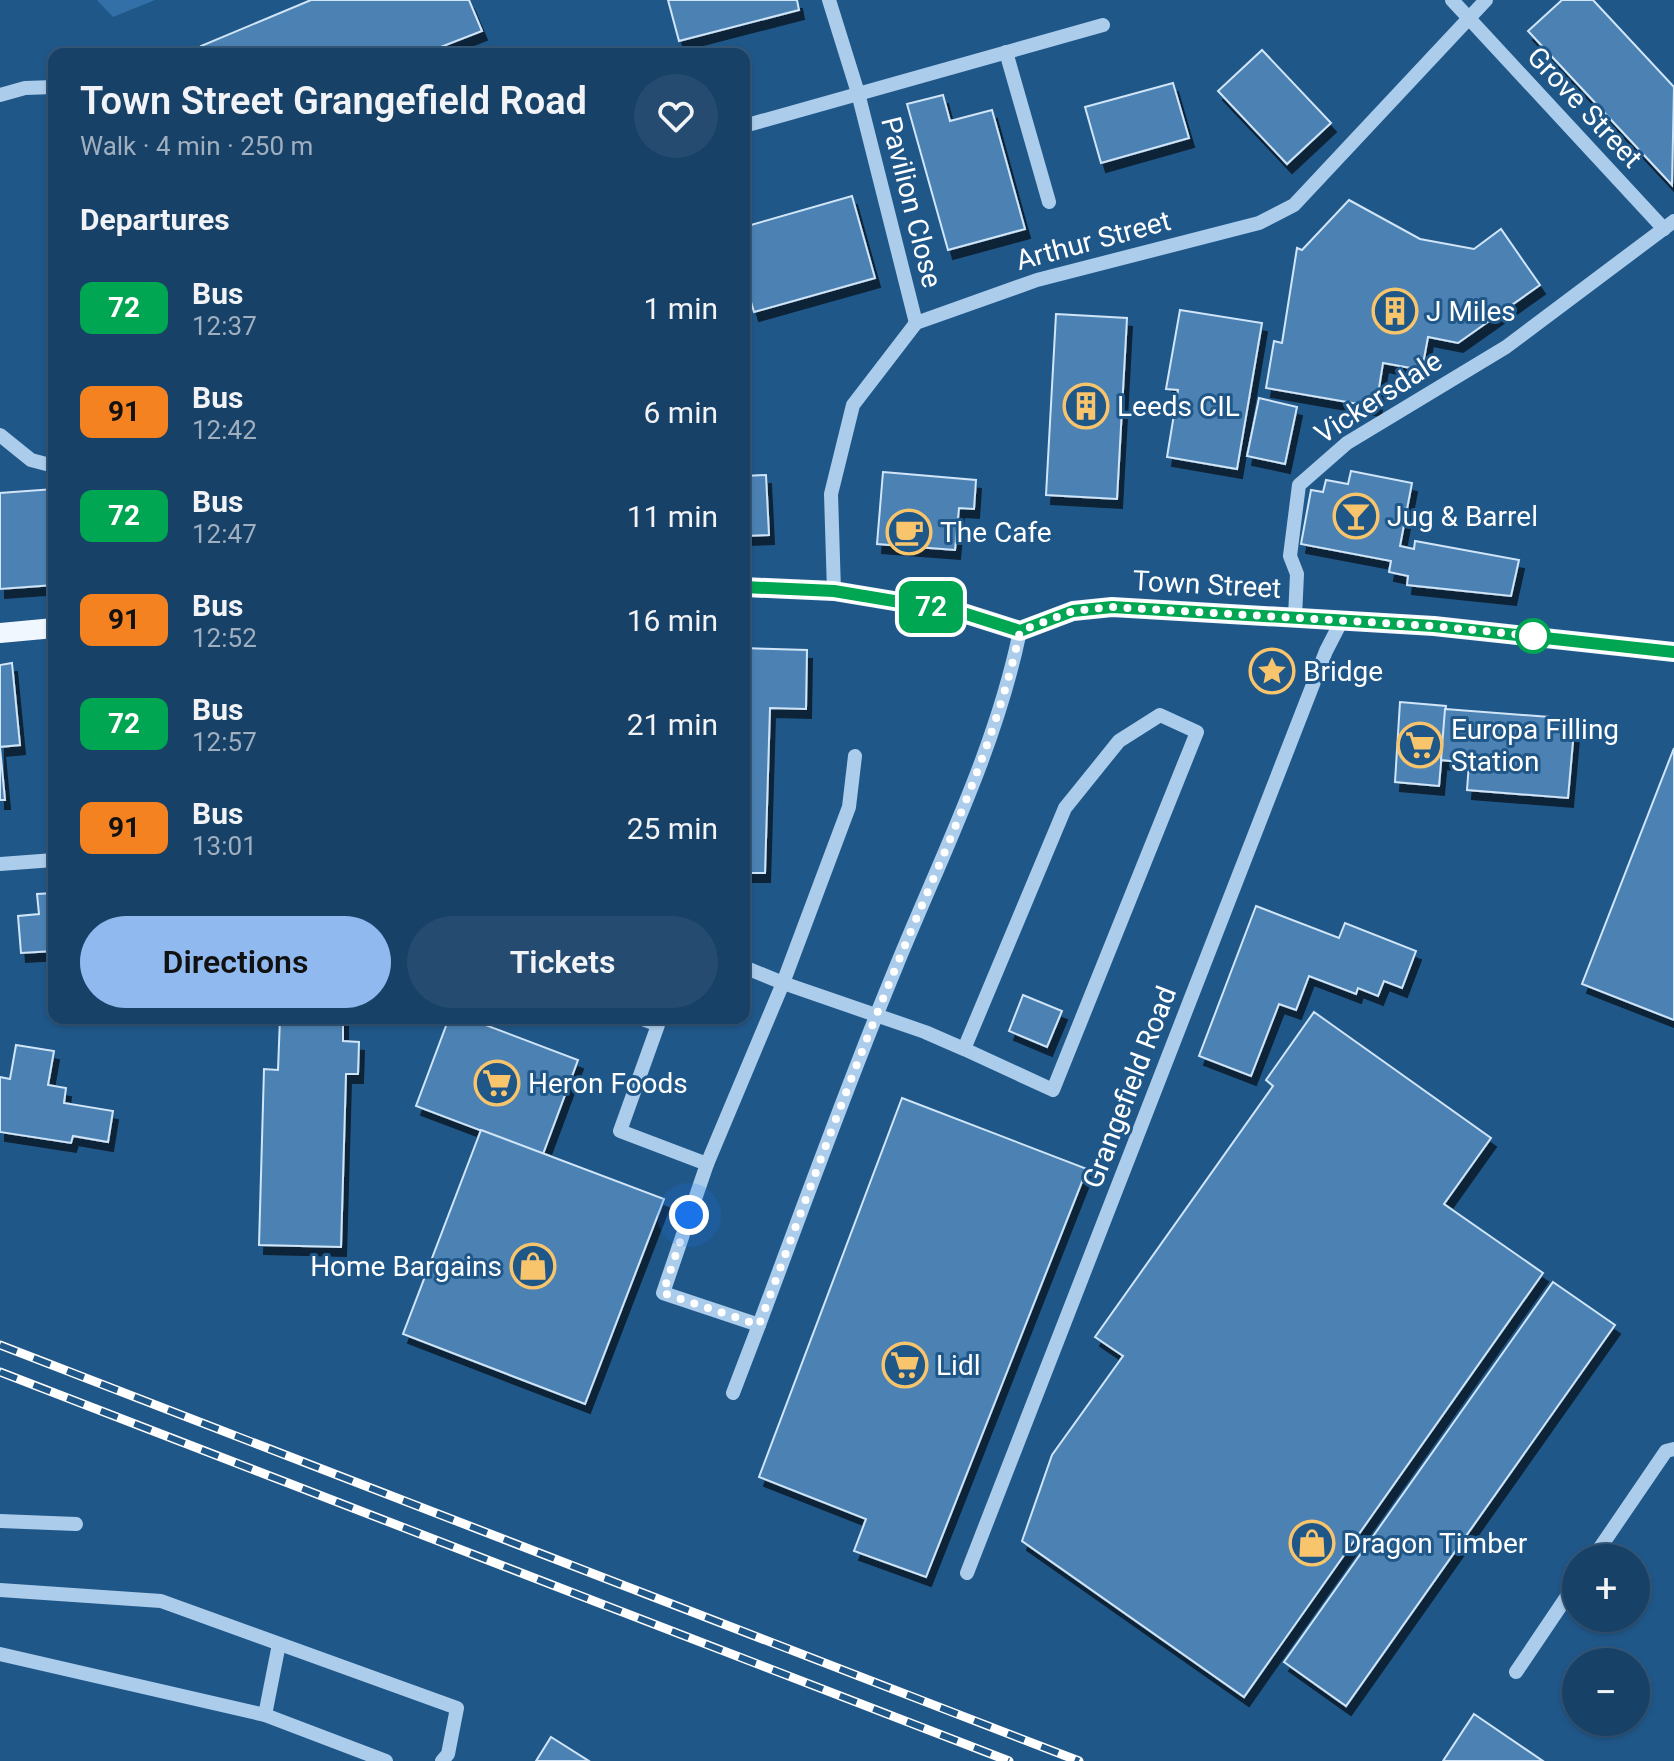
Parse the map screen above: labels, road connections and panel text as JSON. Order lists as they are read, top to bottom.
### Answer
{
  "streets": {
    "main road": ["Town Street"],
    "street": [
      "Grove Street",
      "Pavilion Close",
      "Arthur Street",
      "Vickersdale",
      "Grangefield Road"
    ]
  },
  "crossings": [
    ["Grove Street", "Arthur Street"],
    ["Grove Street", "Vickersdale"],
    ["Pavilion Close", "Arthur Street"],
    ["Vickersdale", "Town Street"],
    ["Town Street", "Grangefield Road"]
  ],
  "places": {
    "building": ["J Miles", "Leeds CIL"],
    "bar": ["Jug & Barrel"],
    "cafe": ["The Cafe"],
    "place": ["Bridge"],
    "supermarket": ["Europa Filling Station", "Heron Foods", "Lidl"],
    "shop": ["Home Bargains", "Dragon Timber"]
  },
  "lines": ["bus line 72"],
  "page": {
    "on_map": "72",
    "heading": [
      ["Town Street Grangefield Road", "Walk · 4 min · 250 m"],
      "Departures"
    ],
    "list": [
      {
        "mark": "72",
        "name": "Bus",
        "note": "12:37",
        "value": "1 min"
      },
      {
        "mark": "91",
        "name": "Bus",
        "note": "12:42",
        "value": "6 min"
      },
      {
        "mark": "72",
        "name": "Bus",
        "note": "12:47",
        "value": "11 min"
      },
      {
        "mark": "91",
        "name": "Bus",
        "note": "12:52",
        "value": "16 min"
      },
      {
        "mark": "72",
        "name": "Bus",
        "note": "12:57",
        "value": "21 min"
      },
      {
        "mark": "91",
        "name": "Bus",
        "note": "13:01",
        "value": "25 min"
      }
    ],
    "buttons": ["Directions", "Tickets"],
    "map_buttons": ["+", "−"]
  }
}
